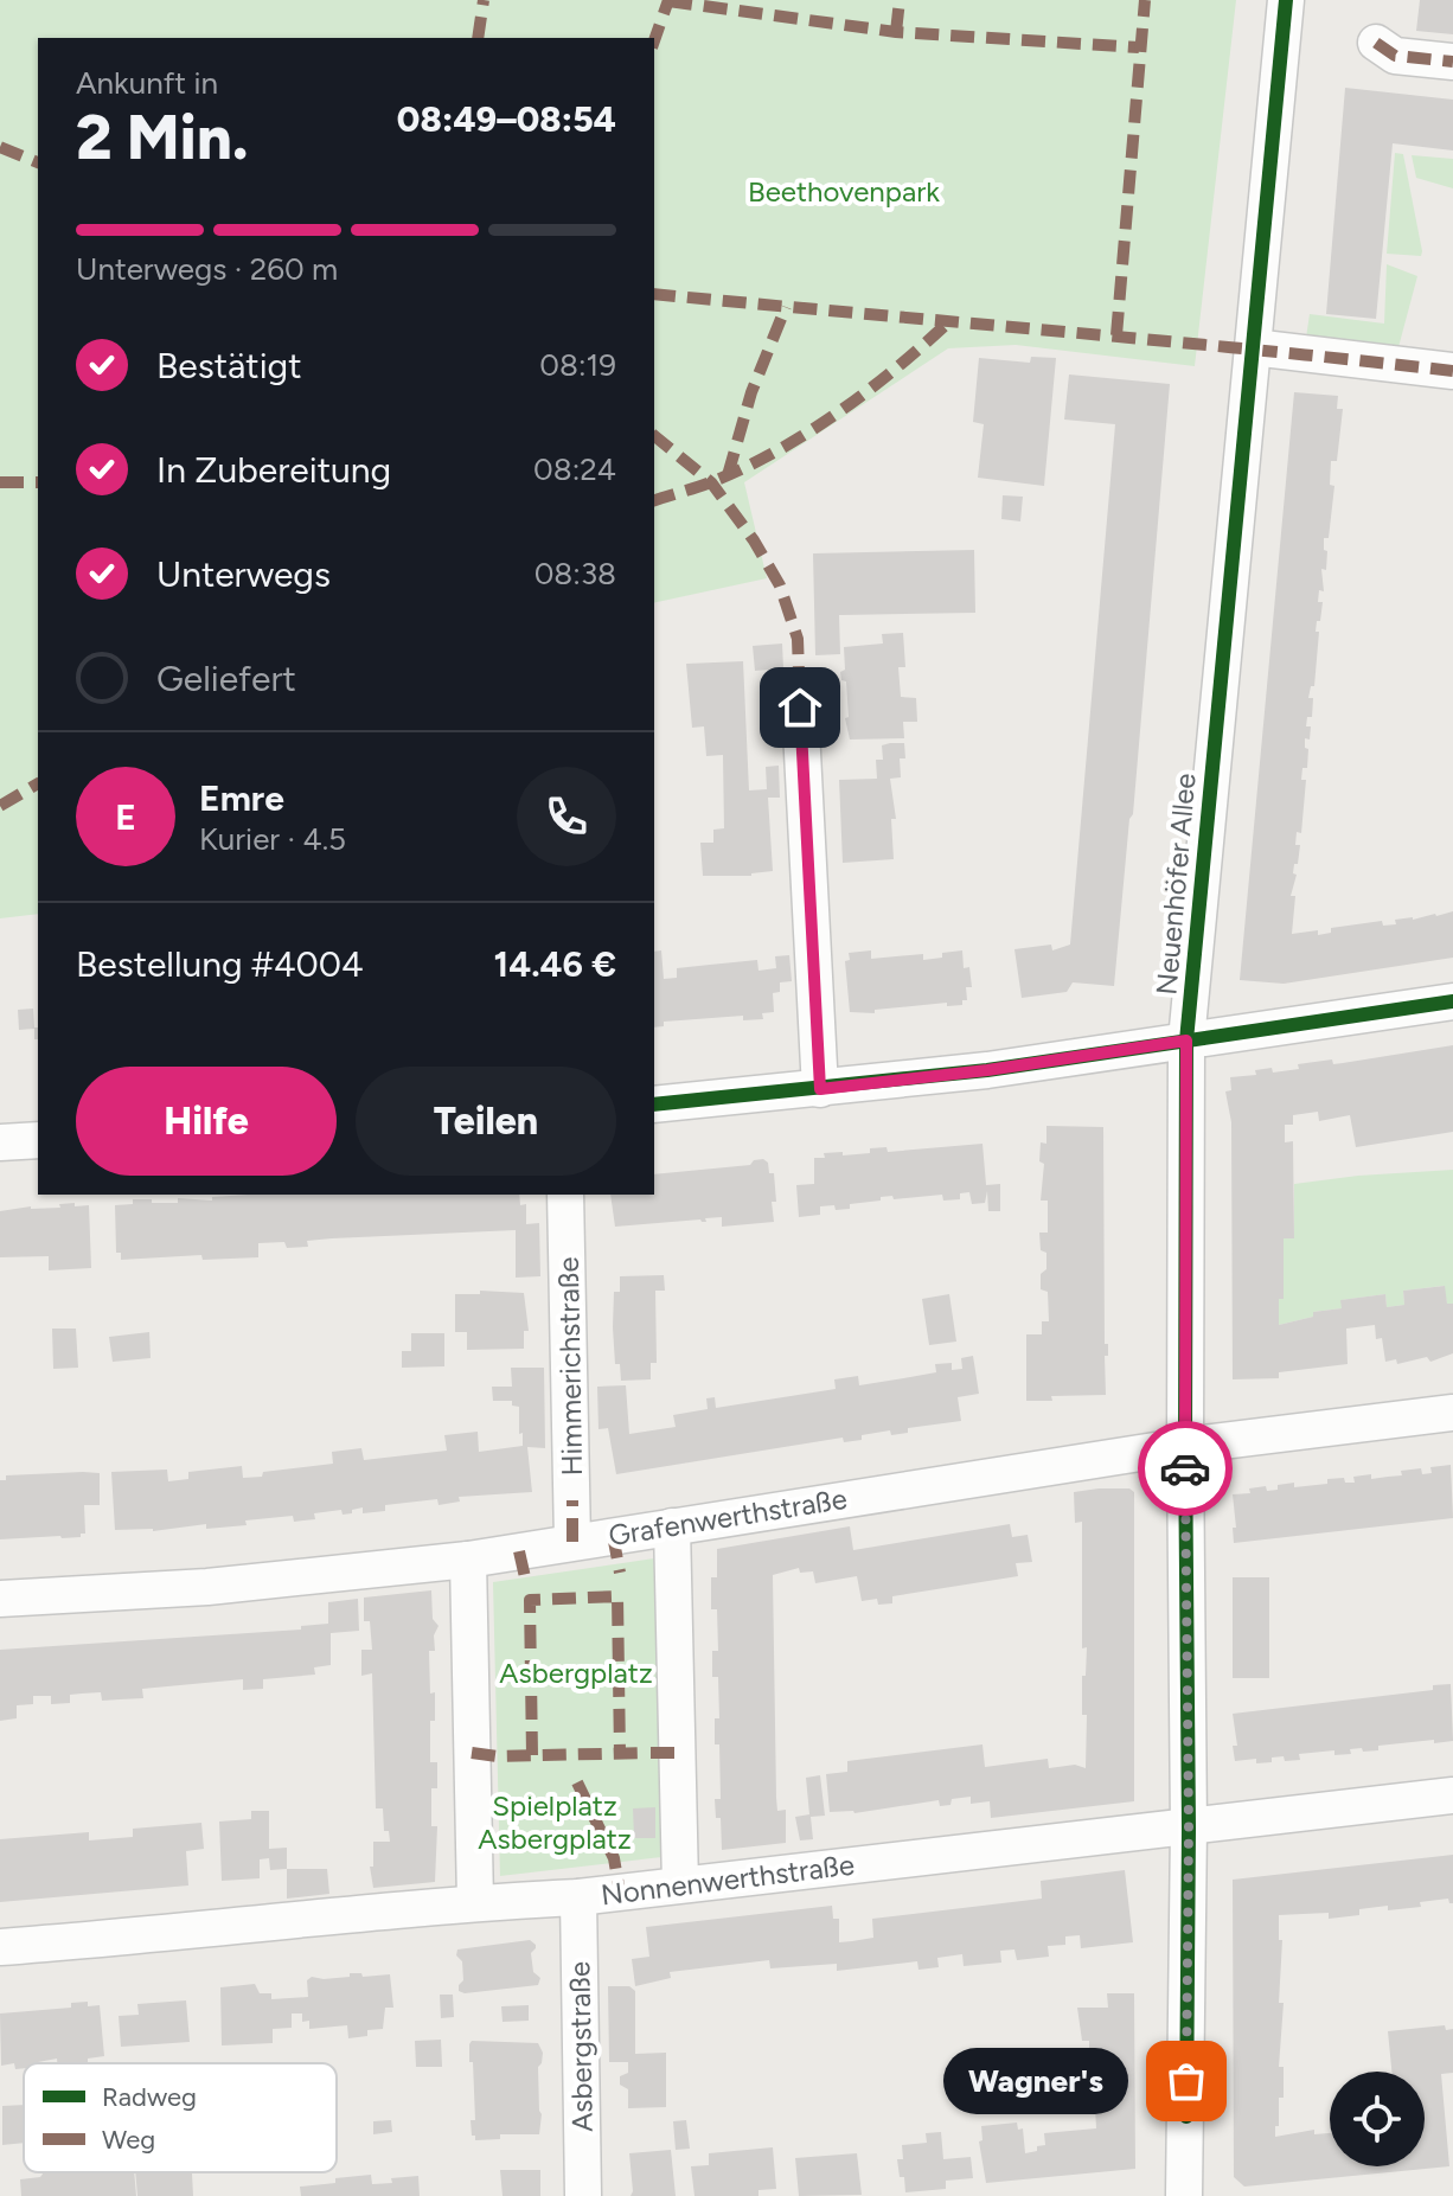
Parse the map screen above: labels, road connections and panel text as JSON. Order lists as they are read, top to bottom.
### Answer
{
  "streets": {
    "street": [
      "Neuenhöfer Allee",
      "Himmerichstraße",
      "Grafenwerthstraße",
      "Nonnenwerthstraße",
      "Asbergstraße"
    ]
  },
  "crossings": [
    ["Neuenhöfer Allee", "Grafenwerthstraße"],
    ["Neuenhöfer Allee", "Nonnenwerthstraße"],
    ["Himmerichstraße", "Grafenwerthstraße"],
    ["Nonnenwerthstraße", "Asbergstraße"]
  ],
  "parks": ["Beethovenpark", "Asbergplatz", "Spielplatz Asbergplatz"],
  "places": ["Wagner's"],
  "legend": ["Radweg", "Weg"],
  "page": {
    "heading": ["2 Min.", "Ankunft in", "08:49–08:54"],
    "panel": [
      "Emre",
      "Kurier · 4.5",
      "Bestellung #4004",
      "14.46 €"
    ],
    "bar": "Unterwegs · 260 m",
    "list": [
      ["Bestätigt", "08:19"],
      ["In Zubereitung", "08:24"],
      ["Unterwegs", "08:38"],
      "Geliefert"
    ],
    "round": "E",
    "buttons": ["Hilfe", "Teilen"],
    "bubble": "Wagner's"
  }
}
